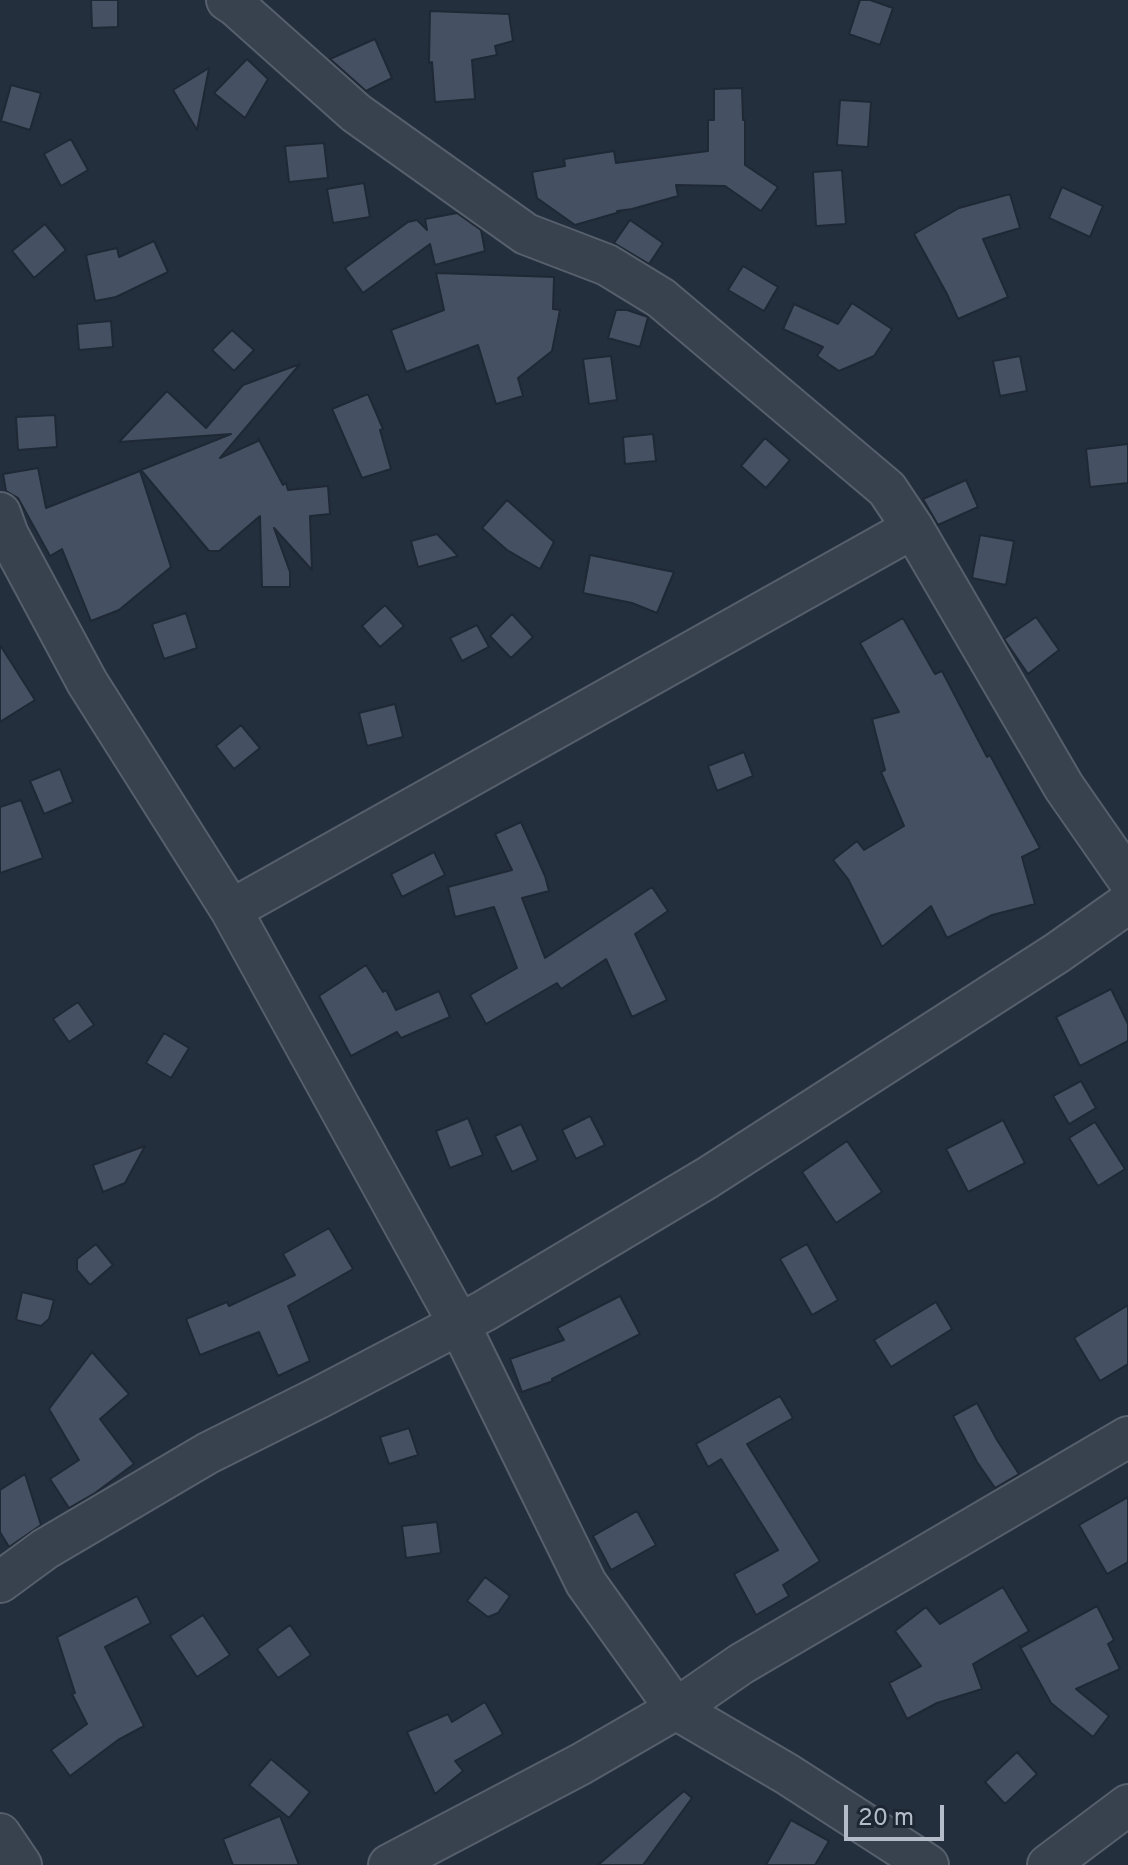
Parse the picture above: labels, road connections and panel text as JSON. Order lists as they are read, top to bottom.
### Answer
{
  "scale_bar": "20 m"
}
